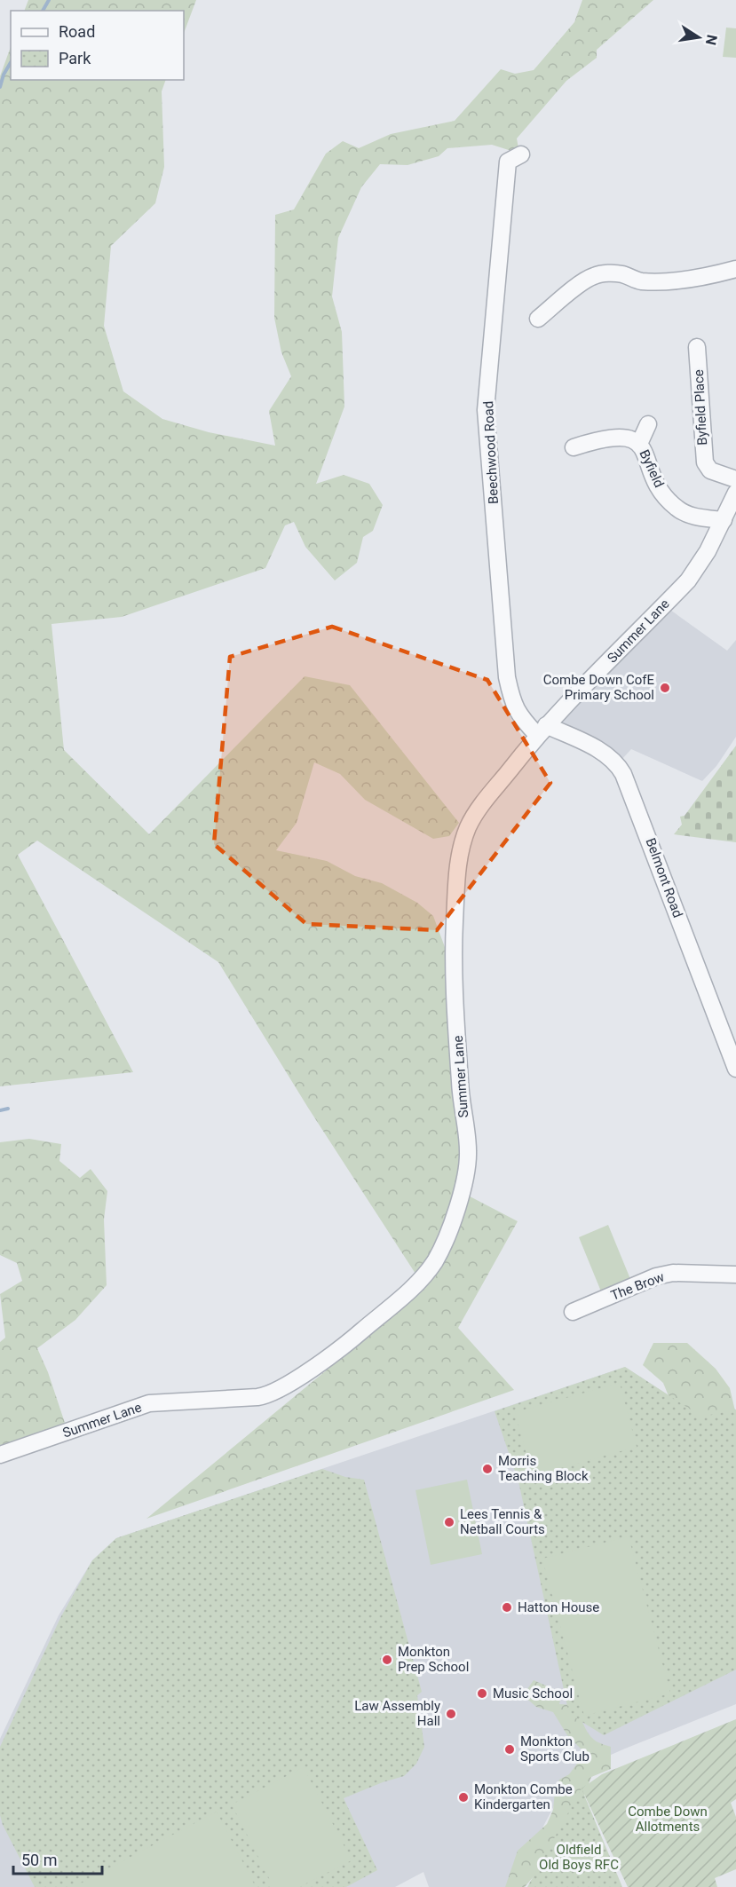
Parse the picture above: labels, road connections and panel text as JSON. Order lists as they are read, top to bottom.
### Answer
{
  "streets": {
    "street": [
      "Byfield Place",
      "Beechwood Road",
      "Byfield",
      "Summer Lane",
      "Belmont Road",
      "The Brow"
    ]
  },
  "crossings": [
    ["Beechwood Road", "Summer Lane"],
    ["Beechwood Road", "Belmont Road"],
    ["Byfield", "Summer Lane"],
    ["Summer Lane", "Belmont Road"]
  ],
  "parks": ["Combe Down Allotments", "Oldfield Old Boys RFC"],
  "places": [
    "Combe Down CofE Primary School",
    "Morris Teaching Block",
    "Lees Tennis & Netball Courts",
    "Hatton House",
    "Monkton Prep School",
    "Music School",
    "Law Assembly Hall",
    "Monkton Sports Club",
    "Monkton Combe Kindergarten"
  ],
  "legend": ["Road", "Park"],
  "scale_bar": "50 m",
  "north": "right"
}
